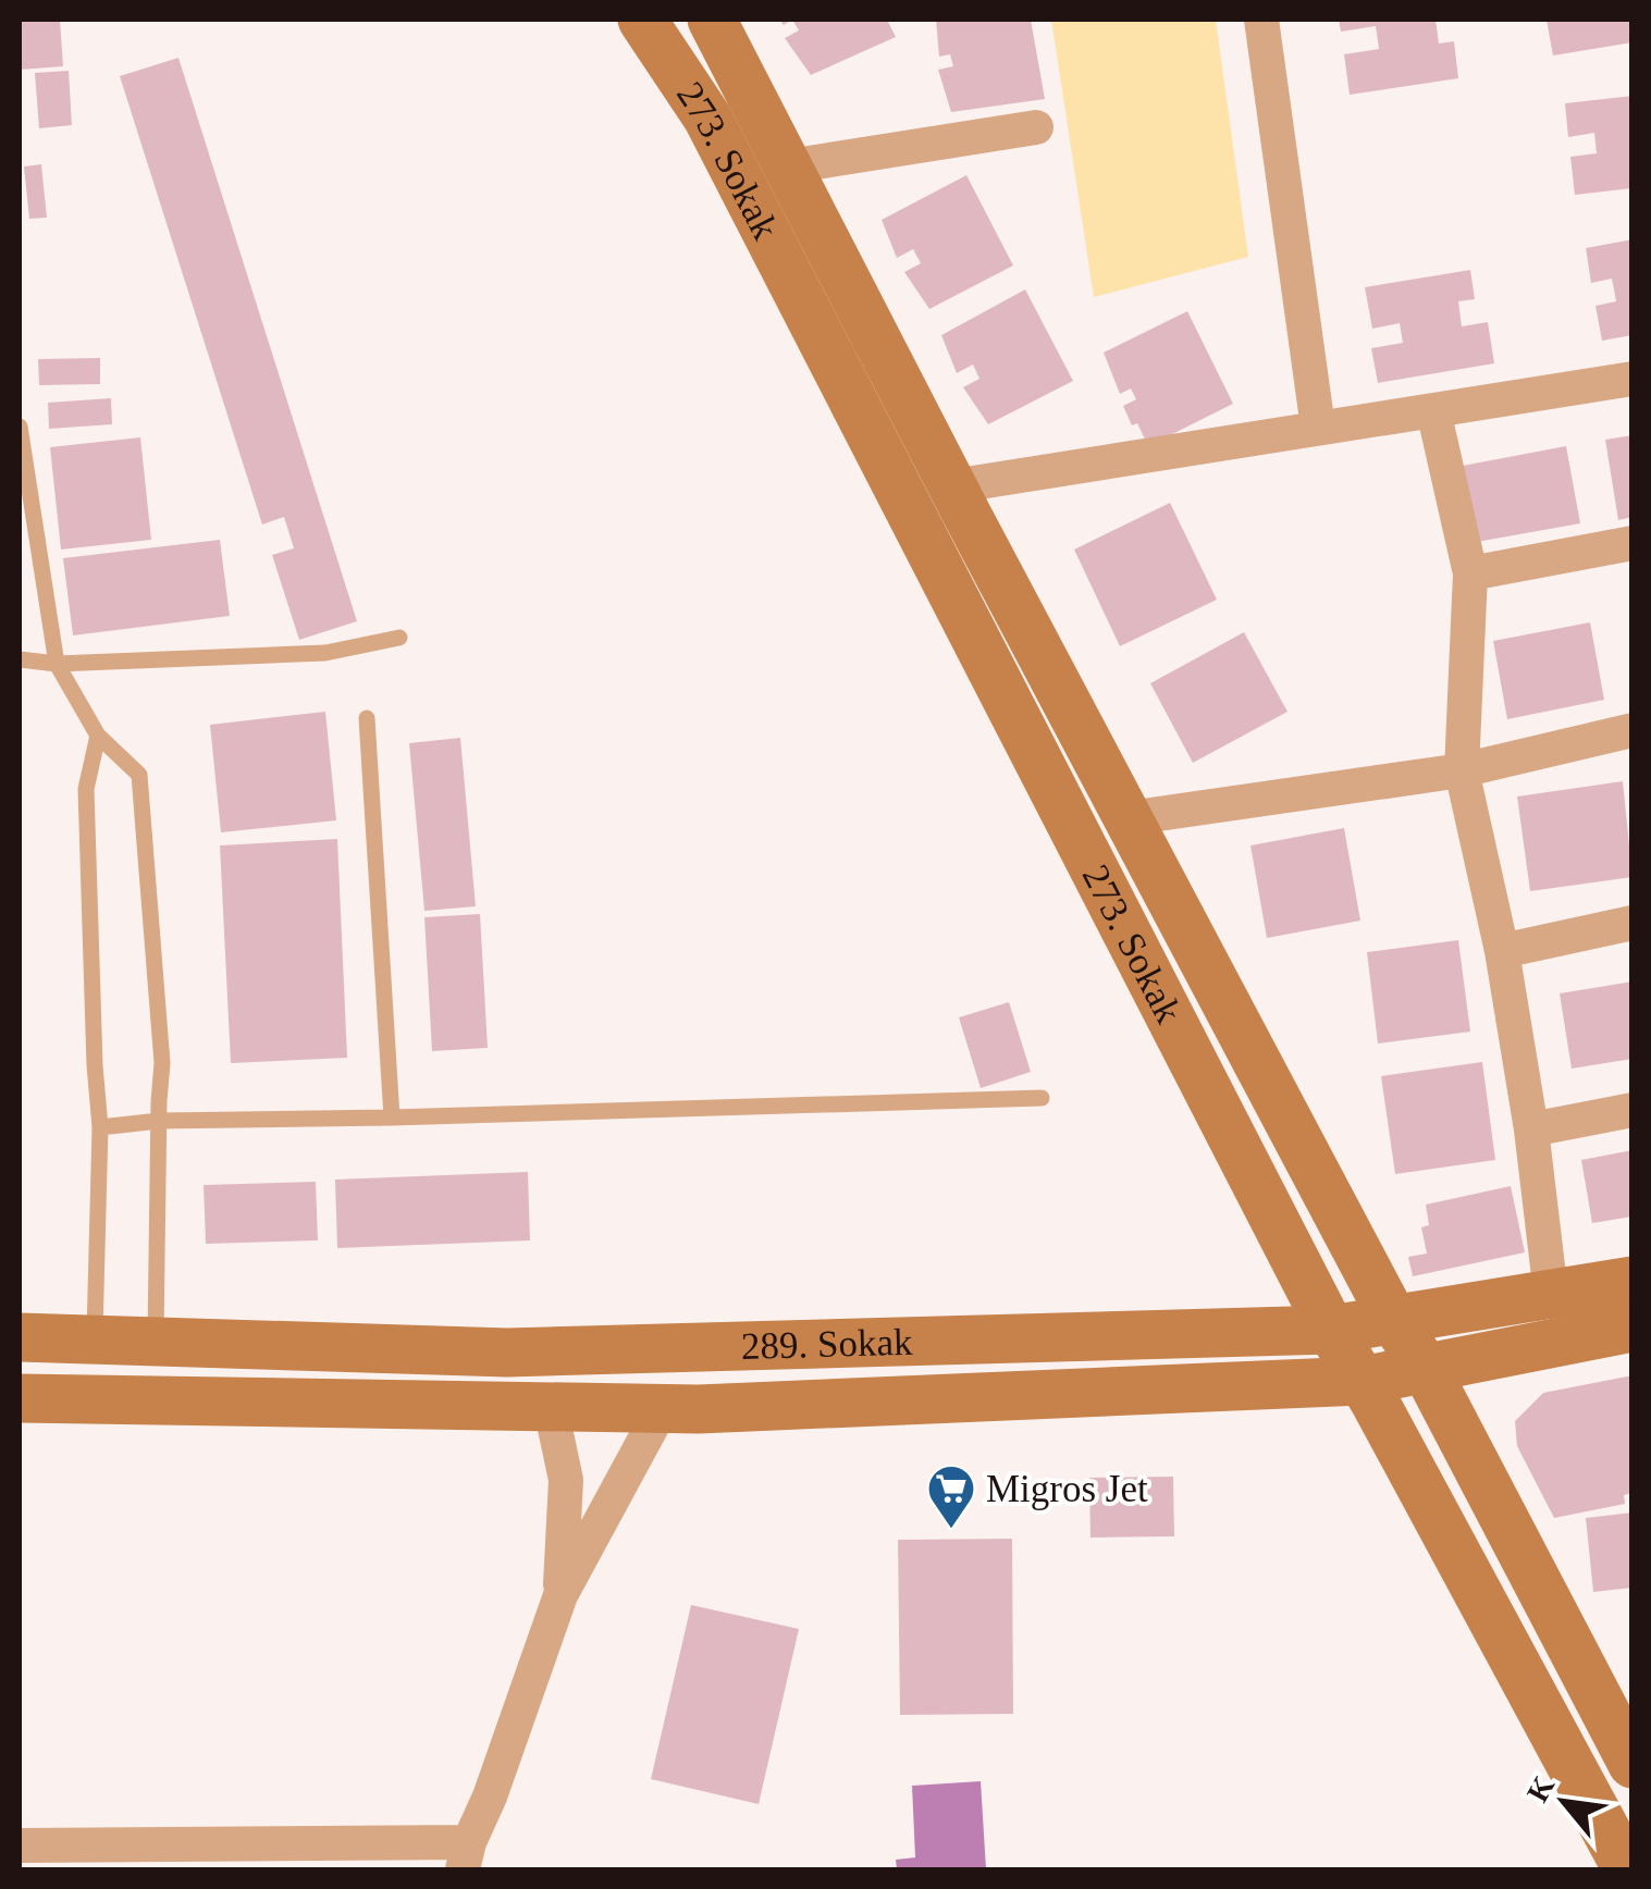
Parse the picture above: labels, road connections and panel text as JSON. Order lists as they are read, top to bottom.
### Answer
{
  "streets": {
    "street": ["273. Sokak", "289. Sokak"]
  },
  "crossings": [
    ["273. Sokak", "289. Sokak"]
  ],
  "places": {
    "supermarket": ["Migros Jet"]
  },
  "north": "top left"
}
